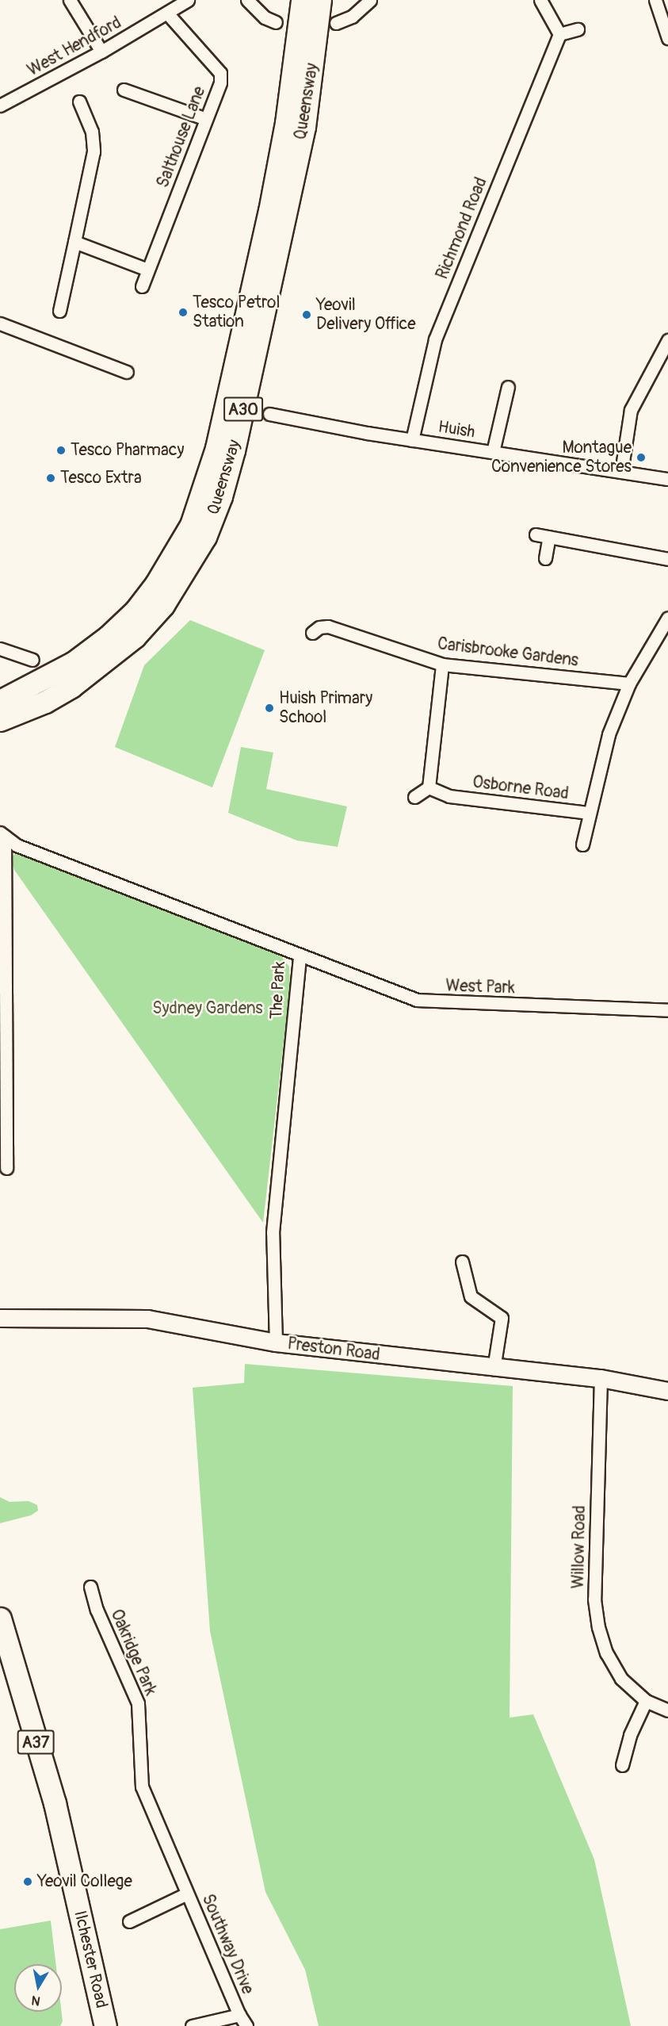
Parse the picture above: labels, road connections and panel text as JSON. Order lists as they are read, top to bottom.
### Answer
{
  "streets": {
    "highway": [
      "Queensway",
      "A30",
      "A37",
      "Ilchester Road"
    ],
    "street": [
      "West Hendford",
      "Salthouse Lane",
      "Richmond Road",
      "Huish",
      "Carisbrooke Gardens",
      "Osborne Road",
      "West Park",
      "The Park",
      "Preston Road",
      "Willow Road",
      "Oakridge Park",
      "Southway Drive"
    ]
  },
  "crossings": [
    ["West Hendford", "Salthouse Lane"],
    ["Richmond Road", "Huish"],
    ["Carisbrooke Gardens", "Osborne Road"],
    ["West Park", "The Park"],
    ["The Park", "Preston Road"],
    ["Preston Road", "Willow Road"],
    ["Oakridge Park", "Southway Drive"]
  ],
  "parks": ["Sydney Gardens"],
  "places": [
    "Tesco Petrol Station",
    "Yeovil Delivery Office",
    "Tesco Pharmacy",
    "Montague Convenience Stores",
    "Tesco Extra",
    "Huish Primary School",
    "Yeovil College"
  ],
  "north": "bottom"
}
